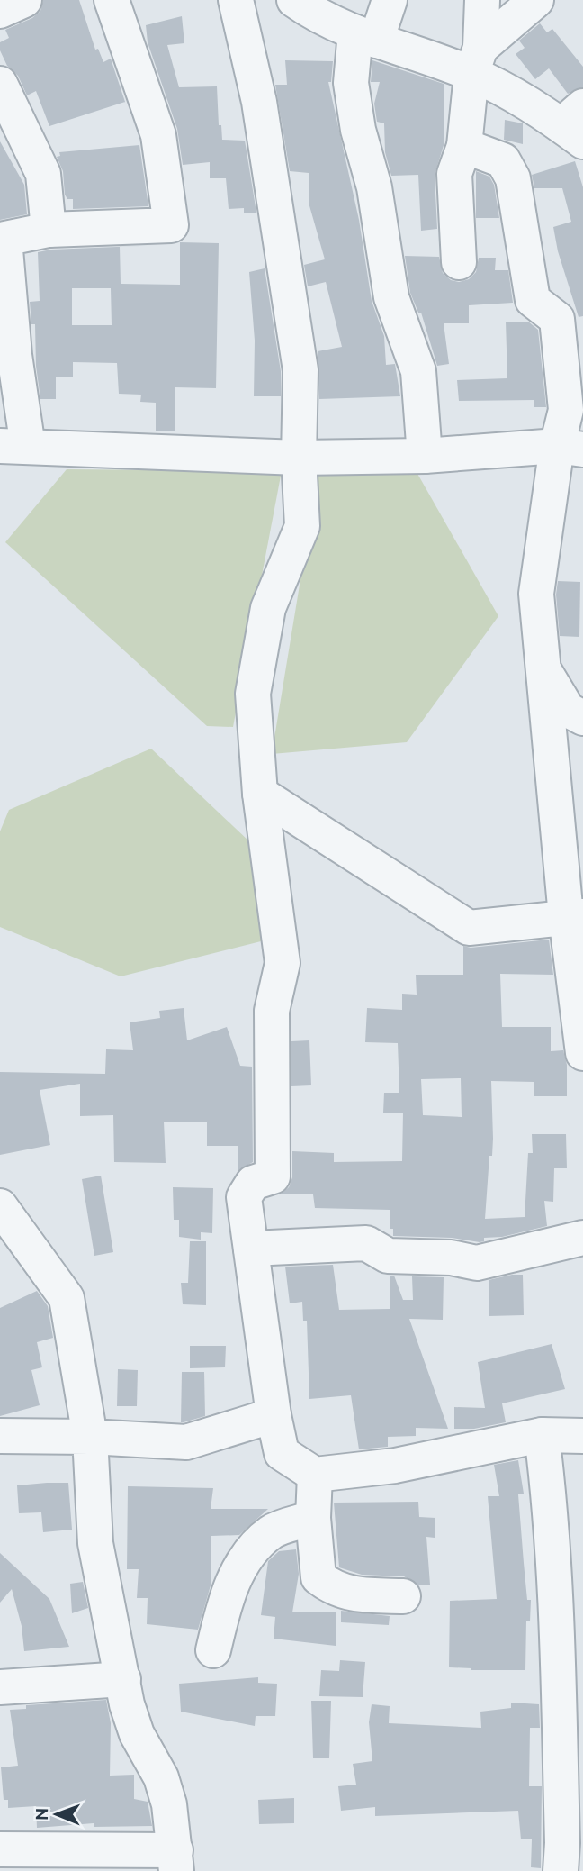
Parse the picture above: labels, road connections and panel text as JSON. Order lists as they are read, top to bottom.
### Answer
{
  "north": "left"
}
